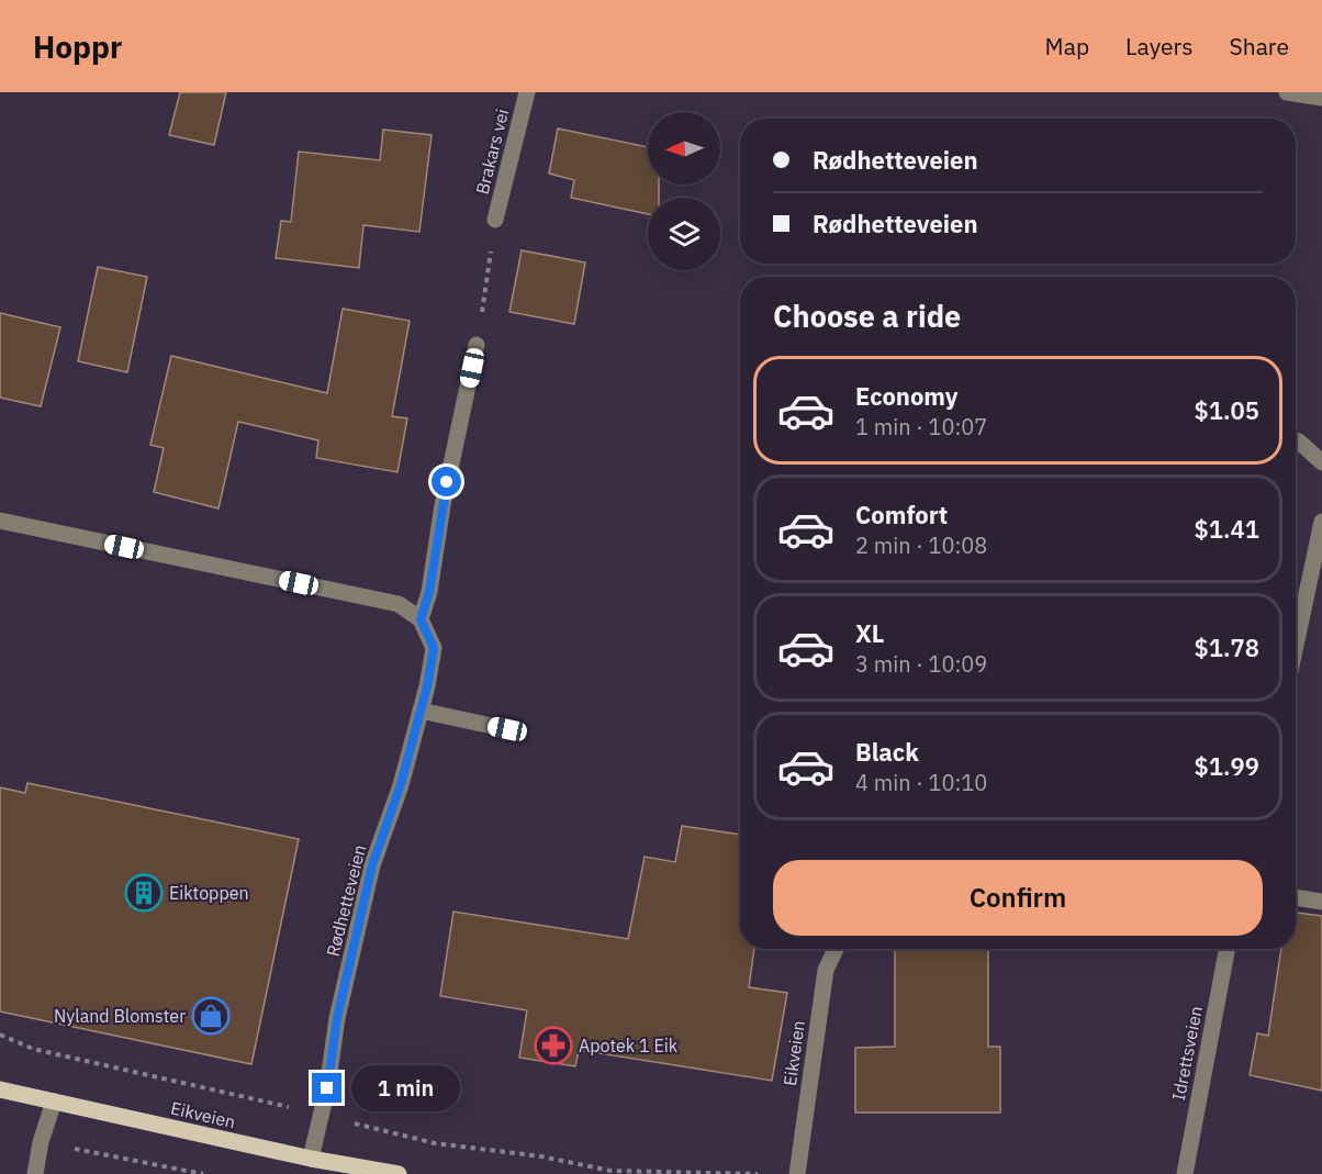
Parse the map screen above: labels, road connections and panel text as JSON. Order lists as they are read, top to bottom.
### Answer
{
  "streets": {
    "main road": ["Eikveien"],
    "street": ["Brakars vei", "Rødhetteveien", "Idrettsveien"]
  },
  "crossings": [
    ["Rødhetteveien", "Eikveien"]
  ],
  "places": {
    "building": ["Eiktoppen"],
    "shop": ["Nyland Blomster"],
    "pharmacy": ["Apotek 1 Eik"]
  },
  "north": "left",
  "page": {
    "header": "Hoppr",
    "nav": ["Map", "Layers", "Share"],
    "banner": ["Rødhetteveien", "Rødhetteveien"],
    "heading": "Choose a ride",
    "list": [
      {
        "name": "Economy",
        "note": "1 min · 10:07",
        "value": "$1.05"
      },
      {
        "name": "Comfort",
        "note": "2 min · 10:08",
        "value": "$1.41"
      },
      {
        "name": "XL",
        "note": "3 min · 10:09",
        "value": "$1.78"
      },
      {
        "name": "Black",
        "note": "4 min · 10:10",
        "value": "$1.99"
      }
    ],
    "buttons": "Confirm",
    "bubble": "1 min"
  }
}
